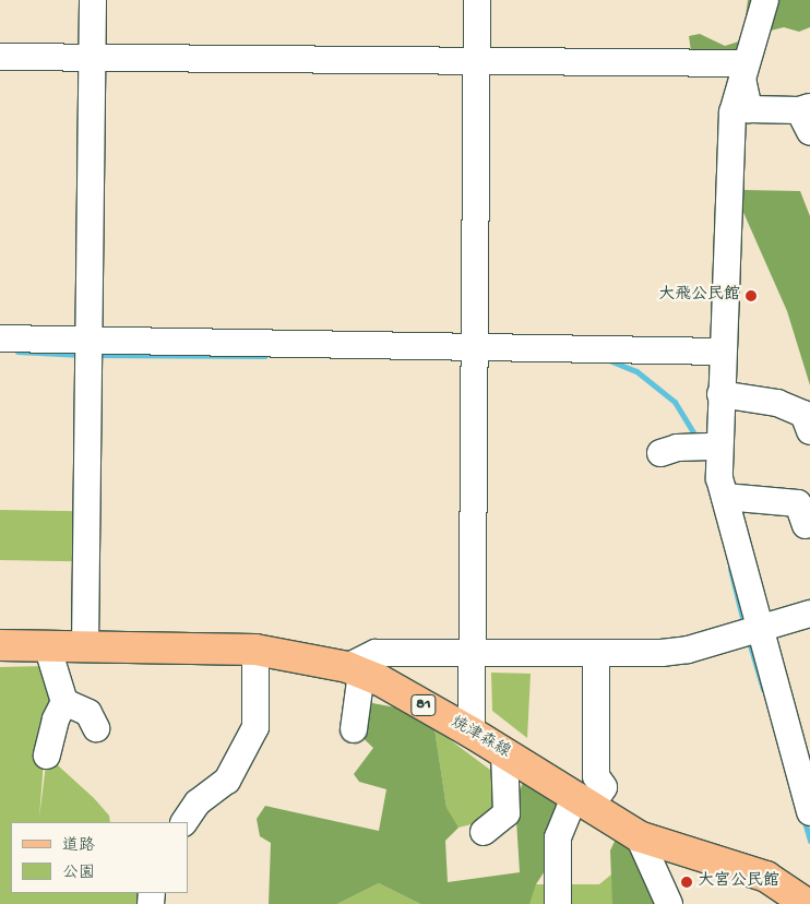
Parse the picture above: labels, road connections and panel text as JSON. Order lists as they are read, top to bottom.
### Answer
{
  "streets": {
    "main road": ["81", "焼津森線"]
  },
  "places": ["大飛公民館", "大宮公民館"],
  "legend": ["道路", "公園"]
}
